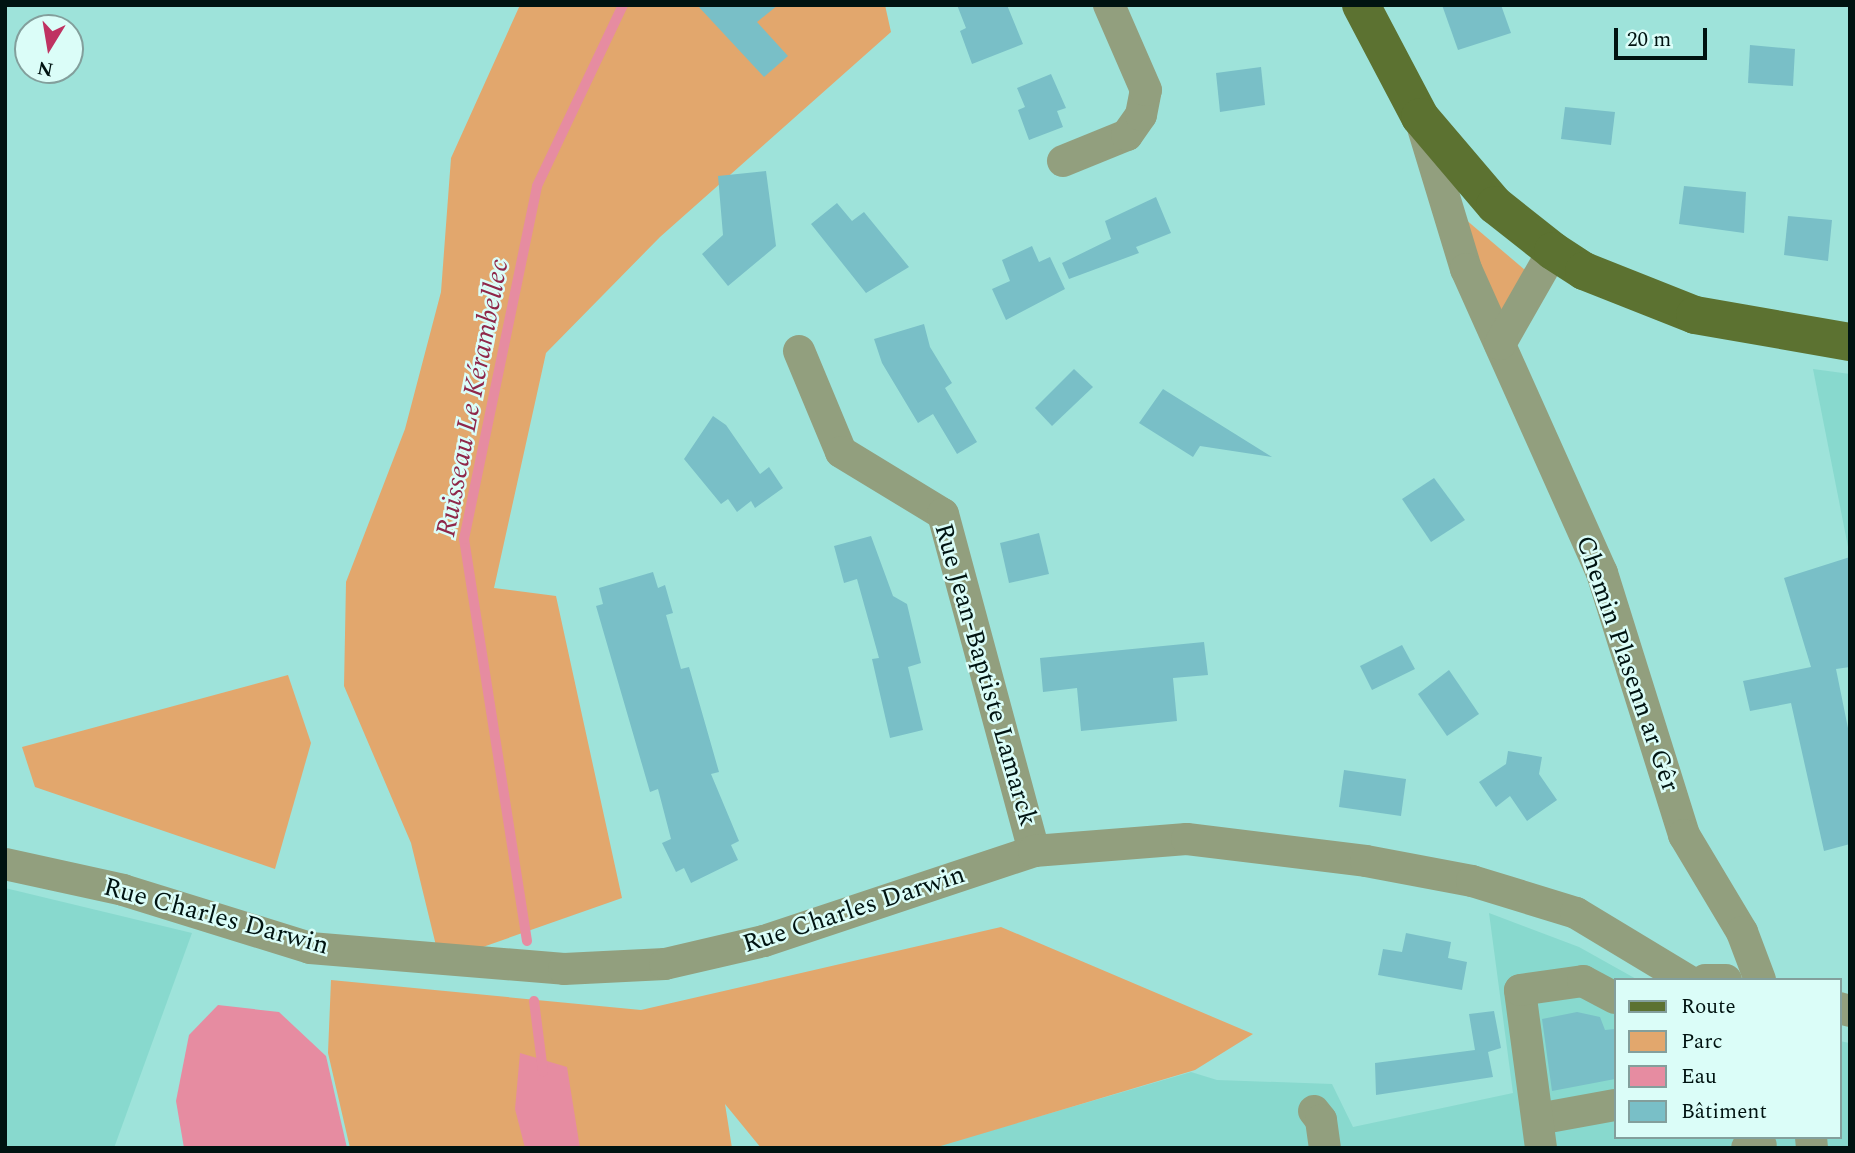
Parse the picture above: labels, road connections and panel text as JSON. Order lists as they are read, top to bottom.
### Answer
{
  "streets": {
    "street": ["Chemin Plasenn ar Gêr", "Rue Jean-Baptiste Lamarck", "Rue Charles Darwin"]
  },
  "crossings": [
    ["Rue Jean-Baptiste Lamarck", "Rue Charles Darwin"]
  ],
  "water": ["Ruisseau Le Kérambellec"],
  "legend": [
    "Route",
    "Parc",
    "Eau",
    "Bâtiment"
  ],
  "scale_bar": "20 m",
  "north": "bottom"
}
